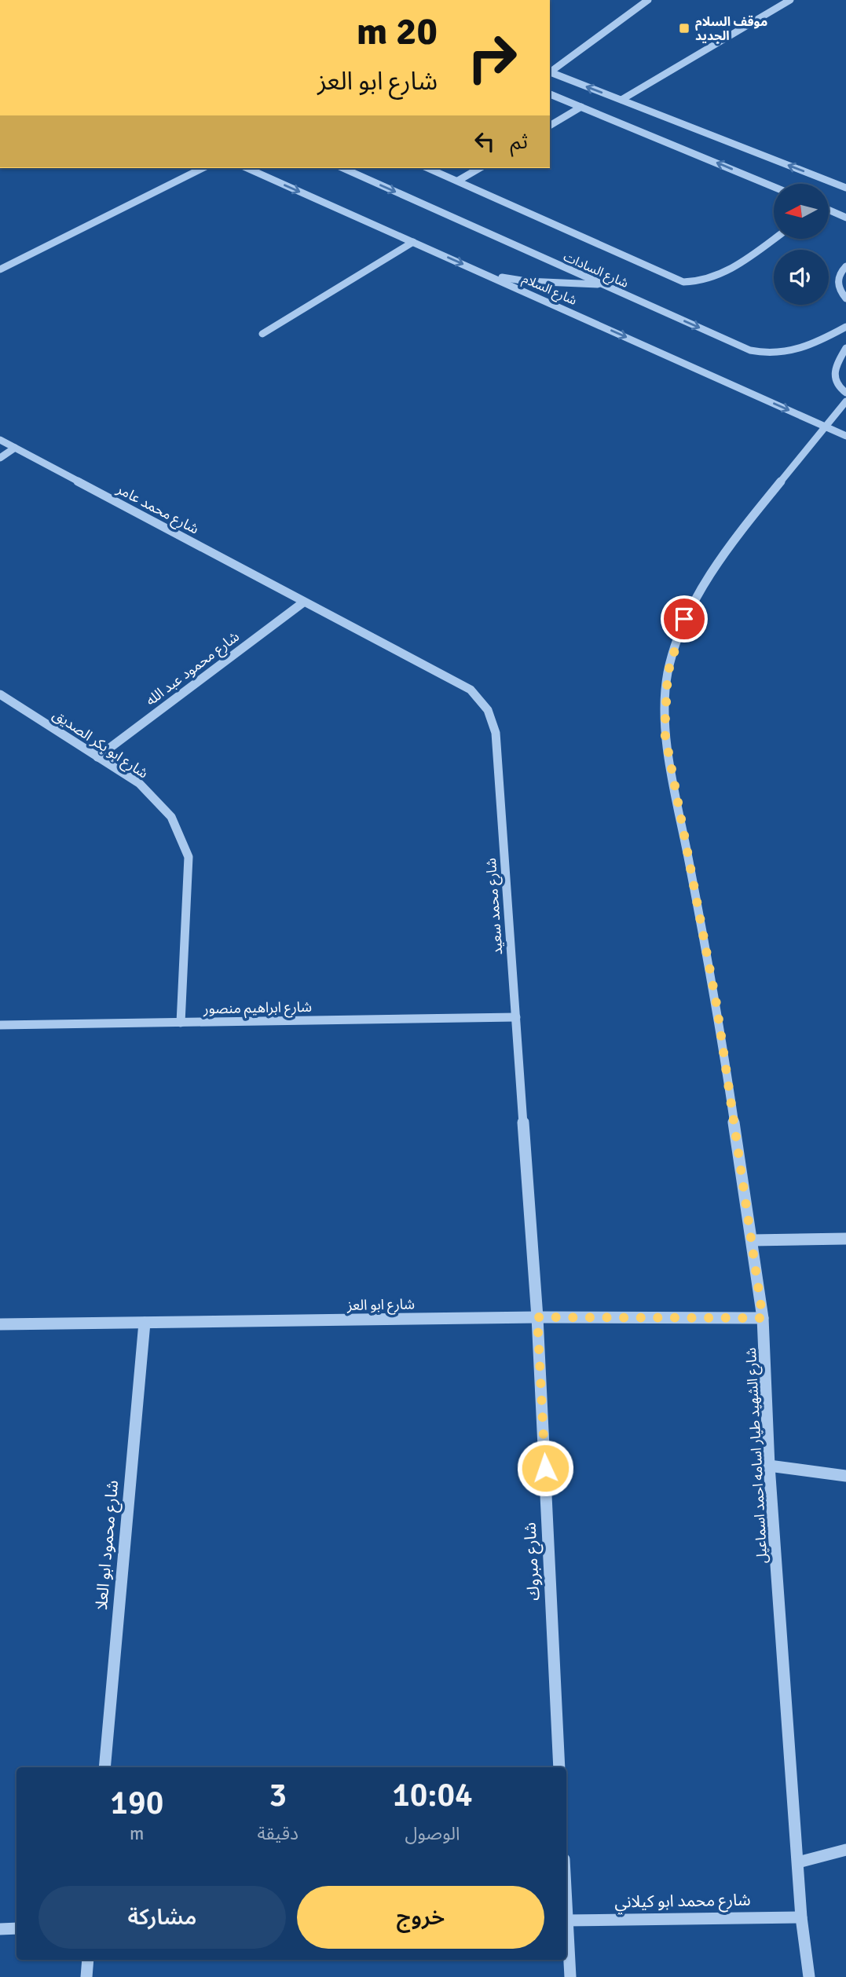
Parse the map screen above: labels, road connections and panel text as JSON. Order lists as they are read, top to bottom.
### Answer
{
  "streets": {
    "street": [
      "شارع السادات",
      "شارع السلام",
      "شارع محمد عامر",
      "شارع محمود عبد الله",
      "شارع ابو بكر الصديق",
      "شارع محمد سعيد",
      "شارع ابراهيم منصور",
      "شارع ابو العز",
      "شارع الشهيد طيار اسامه احمد اسماعيل",
      "شارع محمود ابو العلا",
      "شارع مبروك",
      "شارع محمد ابو كيلاني"
    ]
  },
  "crossings": [
    ["شارع السلام", "شارع الشهيد طيار اسامه احمد اسماعيل"],
    ["شارع محمد عامر", "شارع محمود عبد الله"],
    ["شارع محمد عامر", "شارع محمد سعيد"],
    ["شارع محمود عبد الله", "شارع ابو بكر الصديق"],
    ["شارع محمود عبد الله", "شارع محمد سعيد"],
    ["شارع ابو بكر الصديق", "شارع ابراهيم منصور"],
    ["شارع محمد سعيد", "شارع ابراهيم منصور"],
    ["شارع محمد سعيد", "شارع ابو العز"],
    ["شارع محمد سعيد", "شارع مبروك"],
    ["شارع ابو العز", "شارع الشهيد طيار اسامه احمد اسماعيل"],
    ["شارع ابو العز", "شارع محمود ابو العلا"],
    ["شارع ابو العز", "شارع مبروك"],
    ["شارع الشهيد طيار اسامه احمد اسماعيل", "شارع محمد ابو كيلاني"]
  ],
  "one_way": ["شارع السلام"],
  "places": {
    "transit": ["موقف السلام الجديد"]
  },
  "north": "left",
  "page": {
    "turn": ["20 m", "شارع ابو العز"],
    "then": "ثم",
    "eta": [
      "10:04",
      "الوصول",
      "3",
      "دقيقة",
      "190",
      "m"
    ],
    "buttons": ["خروج", "مشاركة"]
  }
}
